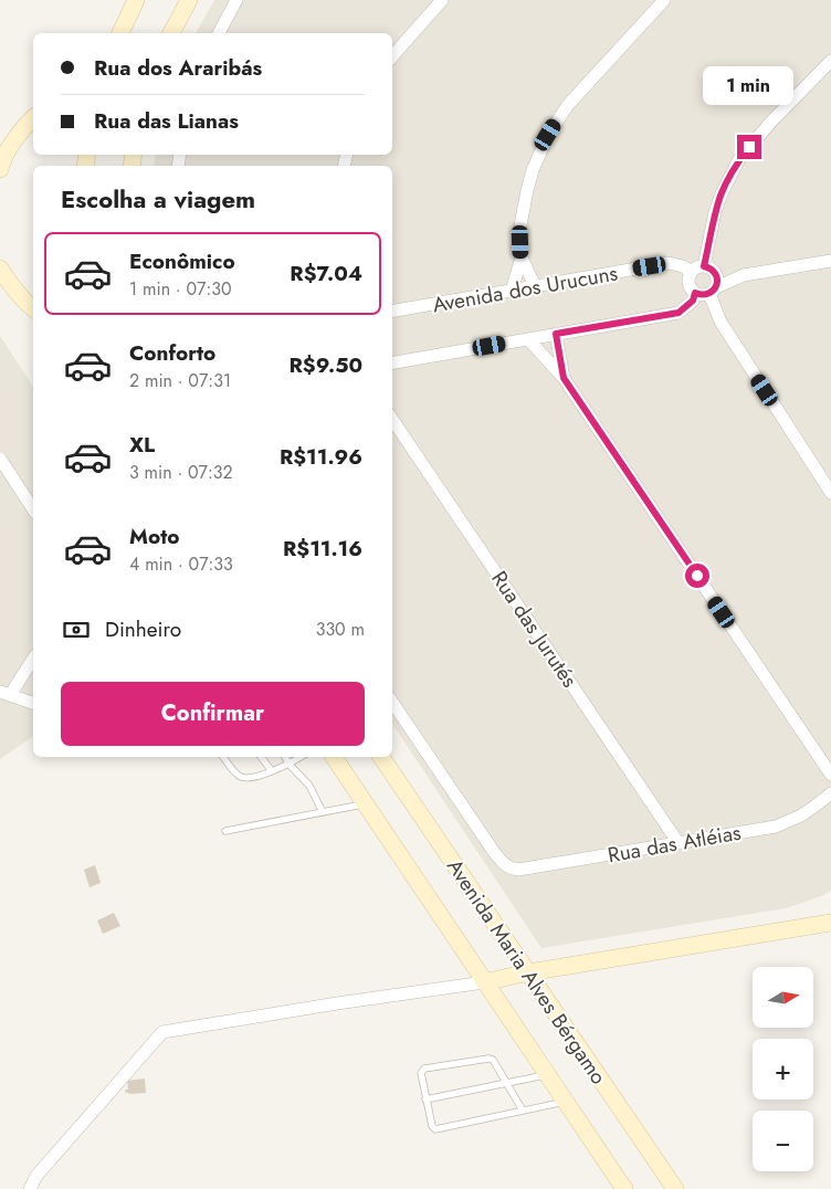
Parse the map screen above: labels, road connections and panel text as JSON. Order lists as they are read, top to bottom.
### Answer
{
  "streets": {
    "street": [
      "Avenida dos Urucuns",
      "Rua das Jurutés",
      "Rua das Atléias",
      "Avenida Maria Alves Bérgamo"
    ]
  },
  "crossings": [
    ["Rua das Jurutés", "Rua das Atléias"]
  ],
  "north": "right",
  "page": {
    "banner": ["Rua dos Araribás", "Rua das Lianas"],
    "bubble": "1 min",
    "heading": "Escolha a viagem",
    "list": [
      {
        "name": "Econômico",
        "note": "1 min · 07:30",
        "value": "R$7.04"
      },
      {
        "name": "Conforto",
        "note": "2 min · 07:31",
        "value": "R$9.50"
      },
      {
        "name": "XL",
        "note": "3 min · 07:32",
        "value": "R$11.96"
      },
      {
        "name": "Moto",
        "note": "4 min · 07:33",
        "value": "R$11.16"
      }
    ],
    "pay": ["Dinheiro", "330 m"],
    "buttons": "Confirmar",
    "map_buttons": ["+", "−"]
  }
}
